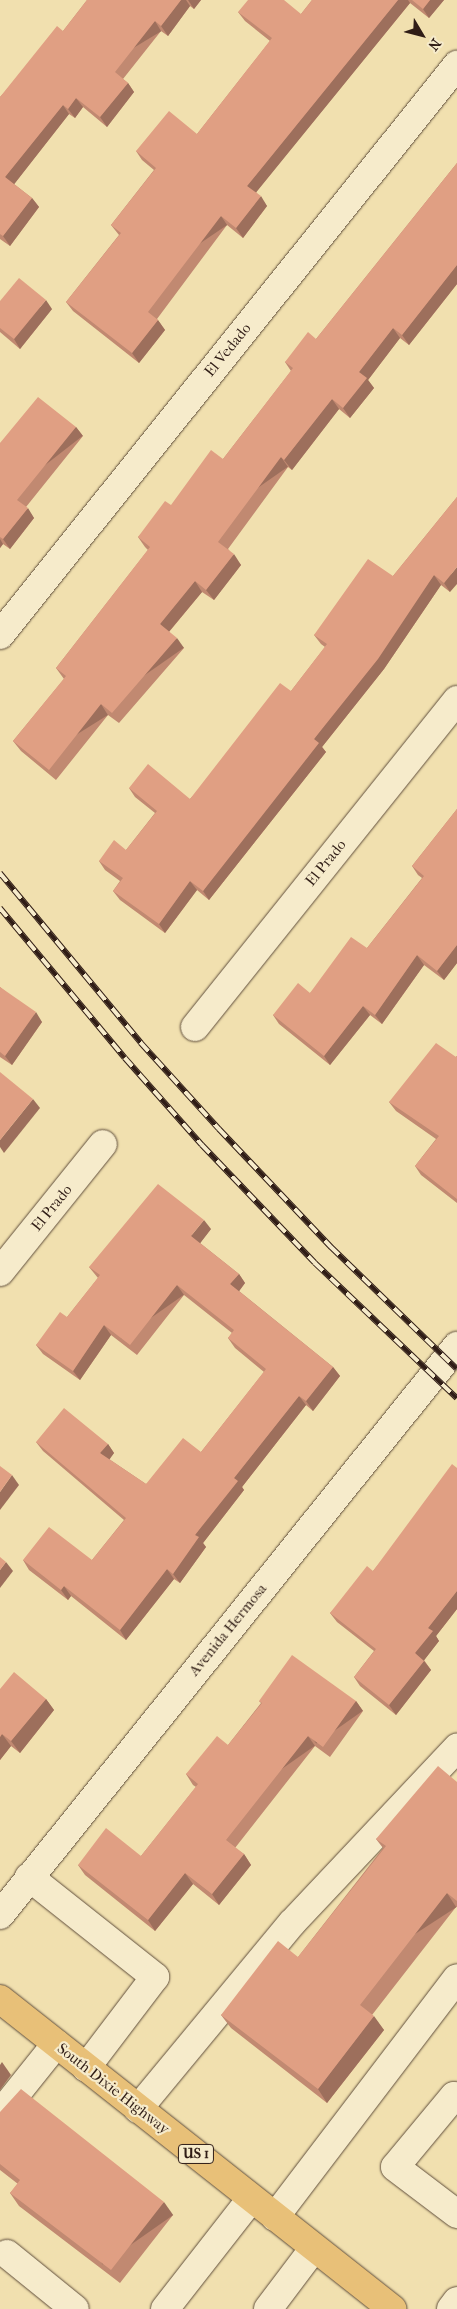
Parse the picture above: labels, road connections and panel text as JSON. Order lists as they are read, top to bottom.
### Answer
{
  "streets": {
    "main road": ["South Dixie Highway", "US 1"],
    "street": ["El Vedado", "El Prado", "Avenida Hermosa"]
  },
  "north": "bottom right"
}
